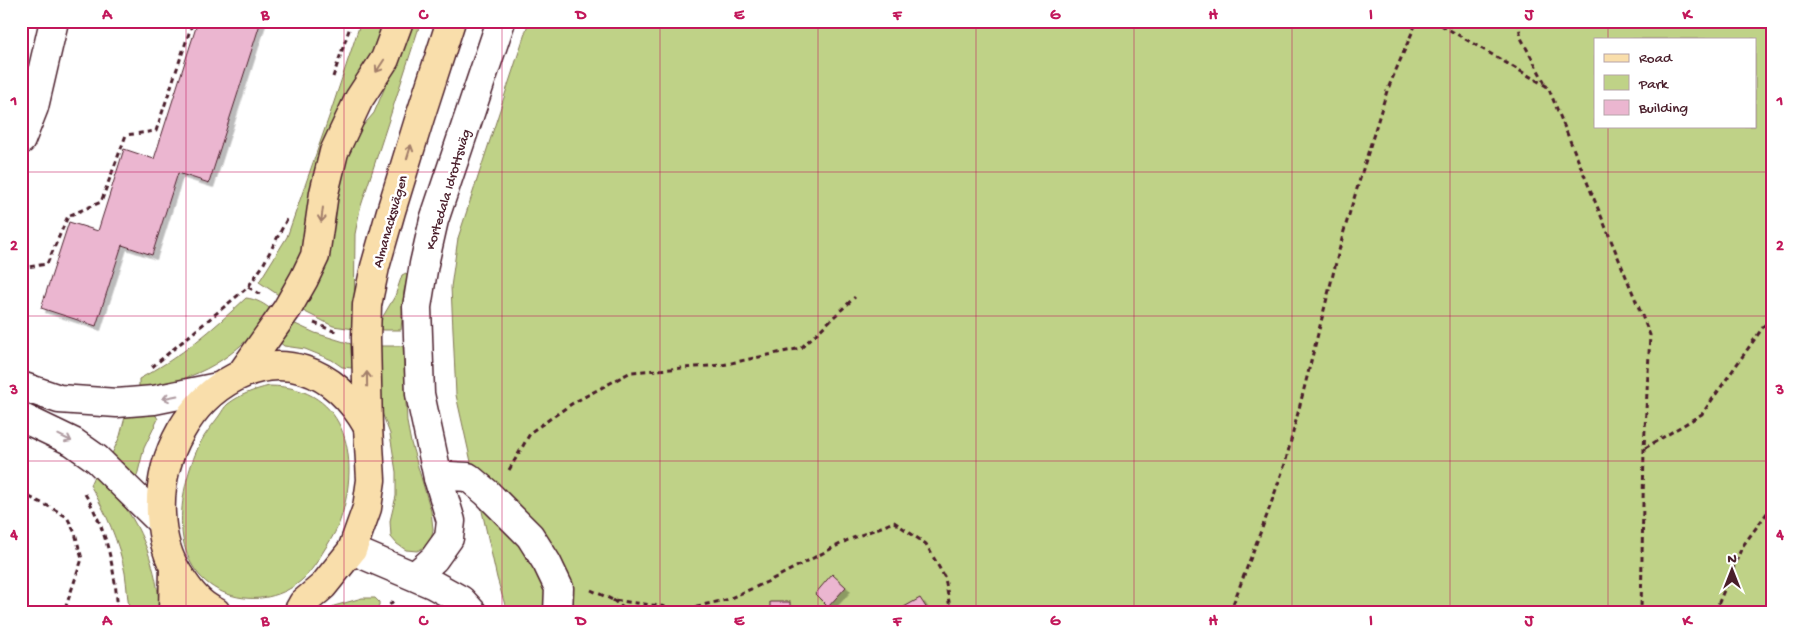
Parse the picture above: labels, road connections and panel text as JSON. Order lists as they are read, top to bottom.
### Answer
{
  "streets": {
    "main road": ["Almanacksvägen"],
    "street": ["Kortedala Idrottsväg"]
  },
  "legend": ["Road", "Park", "Building"],
  "north": "top",
  "grid": {
    "columns": [
      "A",
      "B",
      "C",
      "D",
      "E",
      "F",
      "G",
      "H",
      "I",
      "J",
      "K"
    ],
    "rows": [
      "1",
      "2",
      "3",
      "4"
    ]
  }
}
